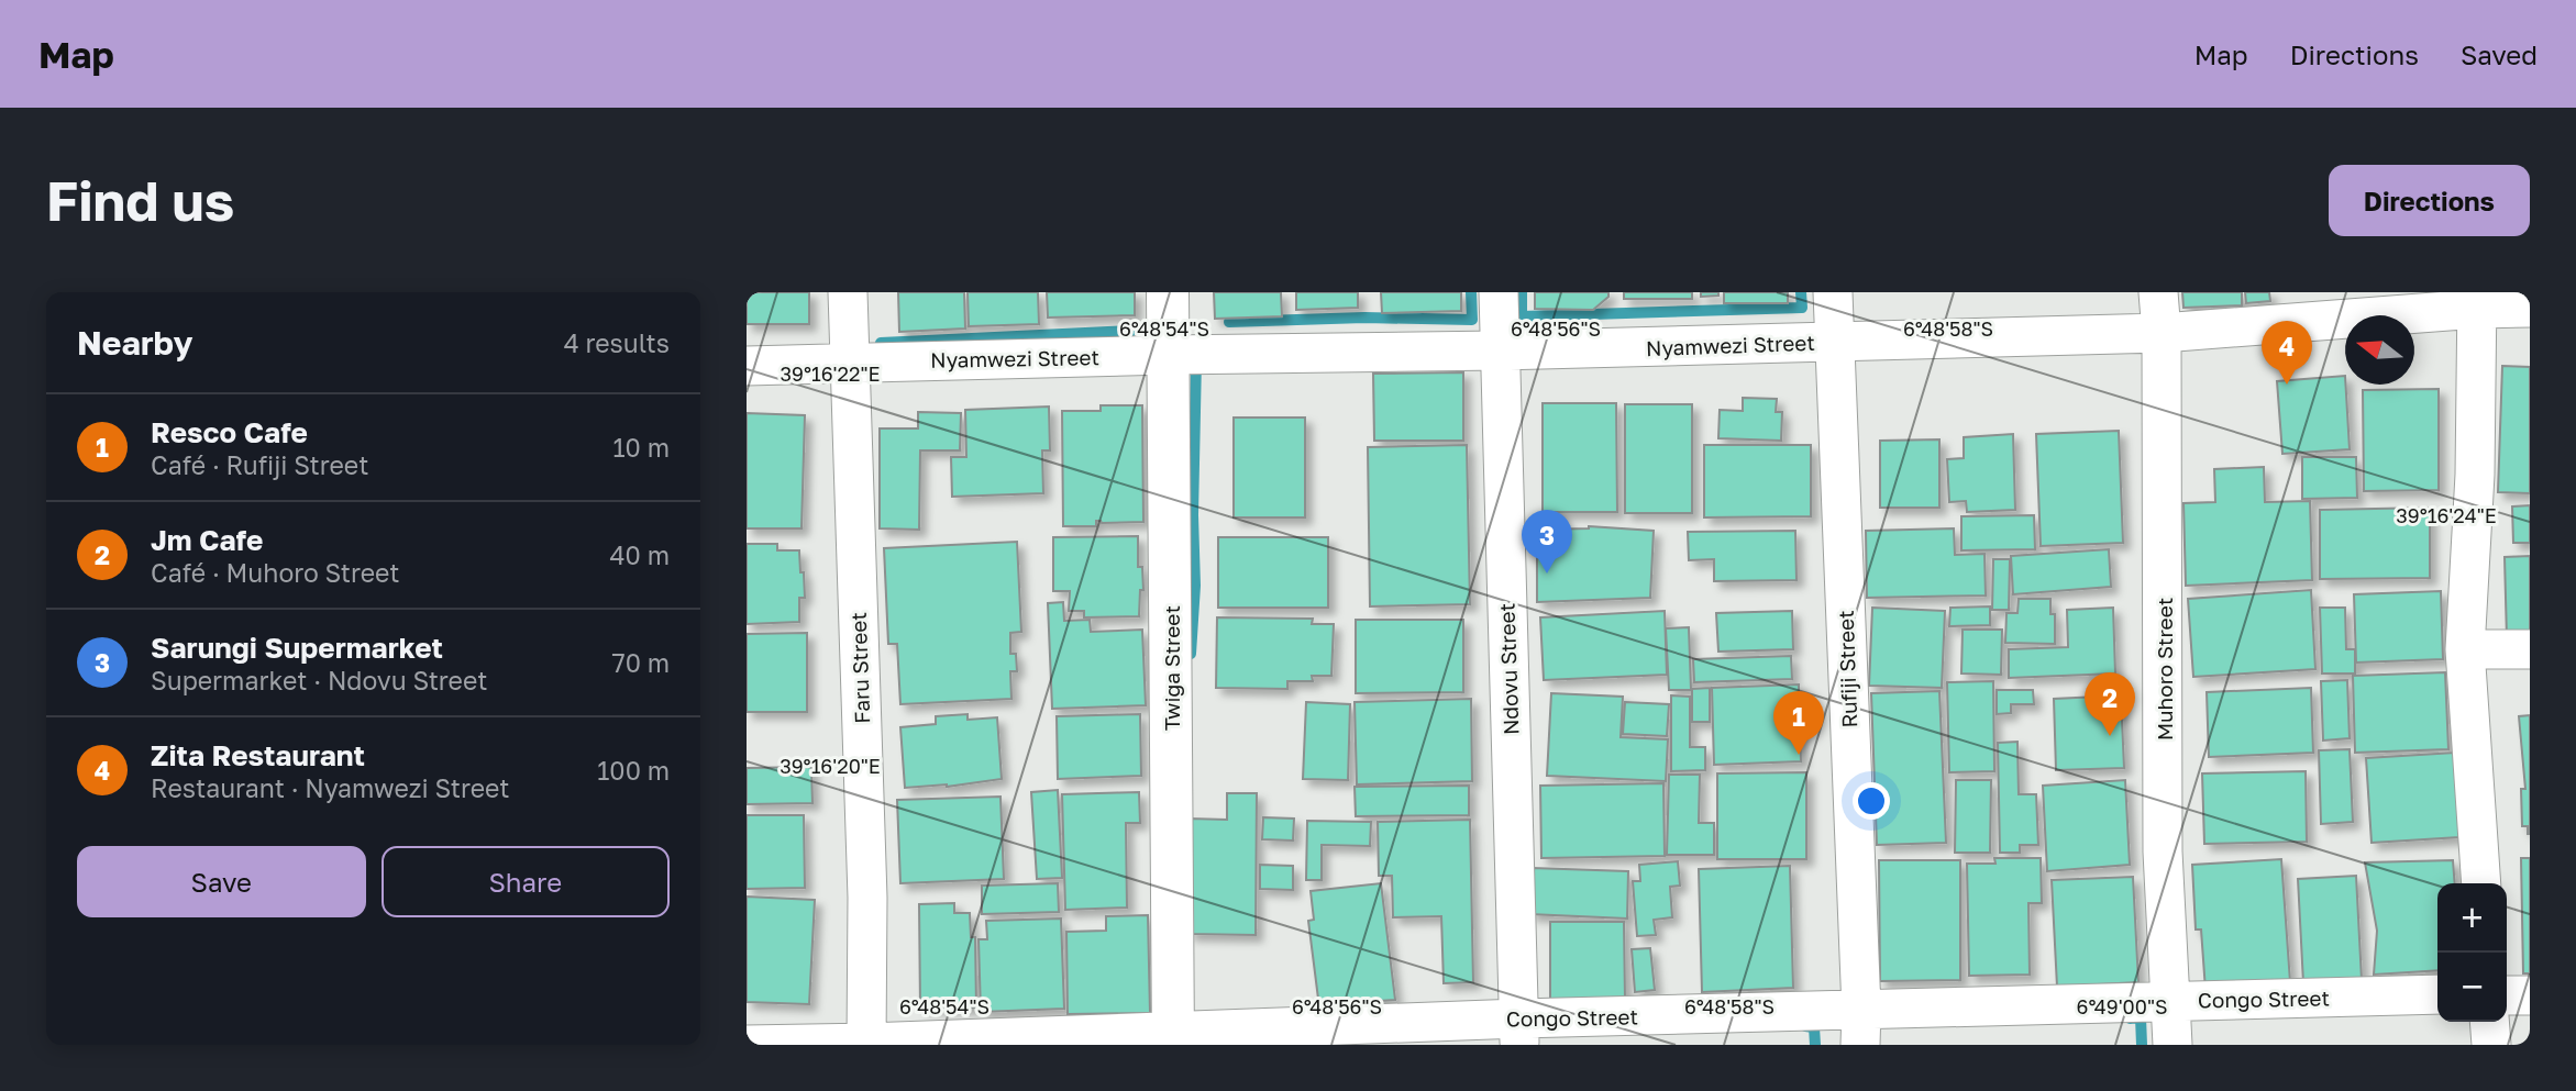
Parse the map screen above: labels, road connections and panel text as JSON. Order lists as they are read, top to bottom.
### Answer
{
  "streets": {
    "street": [
      "Nyamwezi Street",
      "Faru Street",
      "Twiga Street",
      "Ndovu Street",
      "Rufiji Street",
      "Muhoro Street",
      "Congo Street"
    ]
  },
  "crossings": [
    ["Nyamwezi Street", "Faru Street"],
    ["Nyamwezi Street", "Twiga Street"],
    ["Nyamwezi Street", "Ndovu Street"],
    ["Nyamwezi Street", "Rufiji Street"],
    ["Nyamwezi Street", "Muhoro Street"],
    ["Faru Street", "Congo Street"],
    ["Twiga Street", "Congo Street"],
    ["Ndovu Street", "Congo Street"],
    ["Rufiji Street", "Congo Street"],
    ["Muhoro Street", "Congo Street"]
  ],
  "north": "left",
  "page": {
    "header": "Map",
    "nav": ["Map", "Directions", "Saved"],
    "buttons": [
      "Directions",
      ["Save", "Share"]
    ],
    "title": "Find us",
    "heading": ["Nearby", "4 results"],
    "pins": [
      "4",
      "3",
      "2",
      "1"
    ],
    "list": [
      {
        "mark": "1",
        "name": "Resco Cafe",
        "note": "Café · Rufiji Street",
        "value": "10 m"
      },
      {
        "mark": "2",
        "name": "Jm Cafe",
        "note": "Café · Muhoro Street",
        "value": "40 m"
      },
      {
        "mark": "3",
        "name": "Sarungi Supermarket",
        "note": "Supermarket · Ndovu Street",
        "value": "70 m"
      },
      {
        "mark": "4",
        "name": "Zita Restaurant",
        "note": "Restaurant · Nyamwezi Street",
        "value": "100 m"
      }
    ],
    "map_buttons": ["+", "−"]
  },
  "coordinates": [
    "6°48'54\"S",
    "6°48'56\"S",
    "6°48'58\"S",
    "39°16'22\"E",
    "39°16'24\"E",
    "39°16'20\"E",
    "6°49'00\"S"
  ]
}
